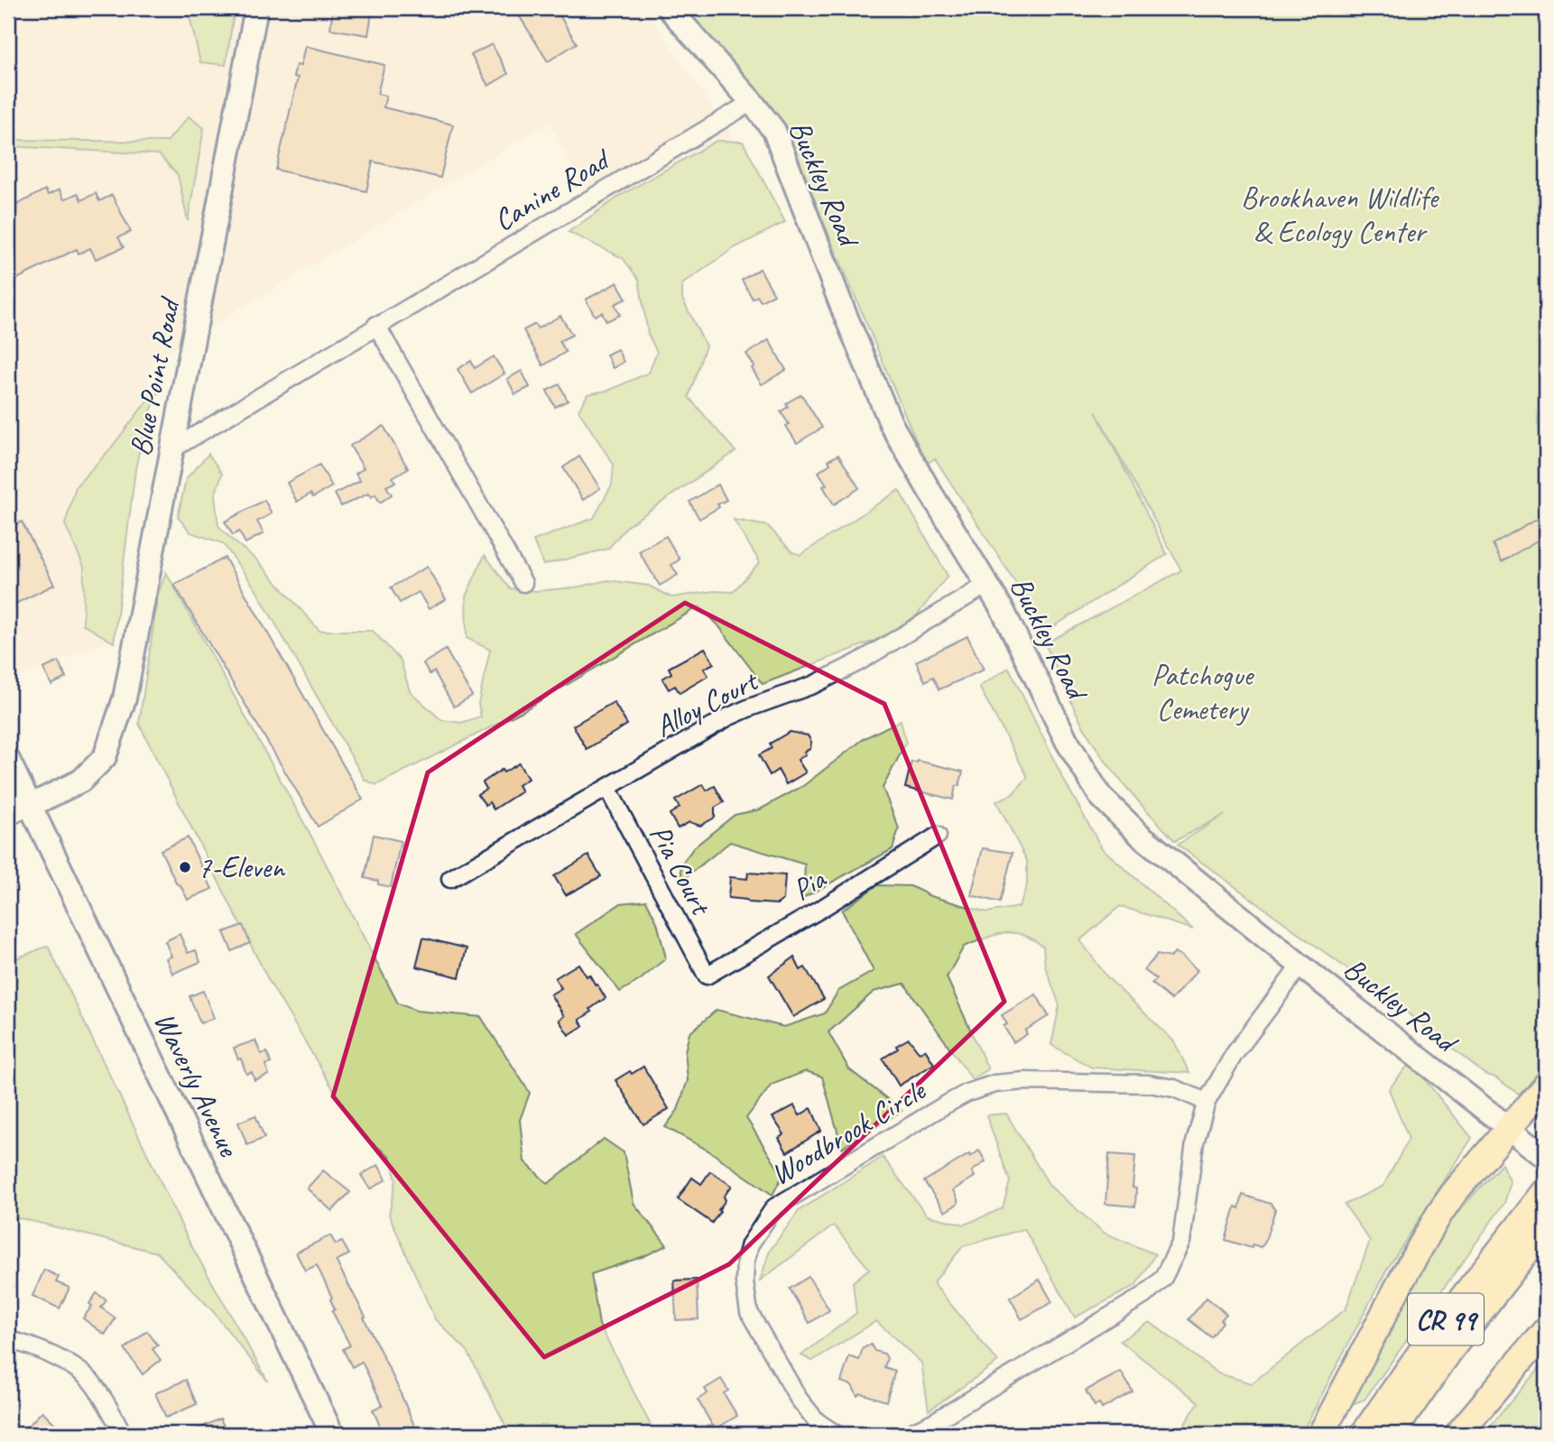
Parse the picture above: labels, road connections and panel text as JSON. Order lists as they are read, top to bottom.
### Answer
{
  "streets": {
    "main road": ["CR 99"],
    "street": [
      "Buckley Road",
      "Canine Road",
      "Blue Point Road",
      "Alloy Court",
      "Pia Court",
      "Pia",
      "Waverly Avenue",
      "Woodbrook Circle"
    ]
  },
  "crossings": [
    ["Buckley Road", "Canine Road"],
    ["Buckley Road", "Alloy Court"],
    ["Canine Road", "Blue Point Road"],
    ["Blue Point Road", "Waverly Avenue"],
    ["Alloy Court", "Pia Court"],
    ["Pia Court", "Pia"]
  ],
  "parks": ["Brookhaven Wildlife & Ecology Center", "Patchogue Cemetery"],
  "places": ["7-Eleven"]
}
